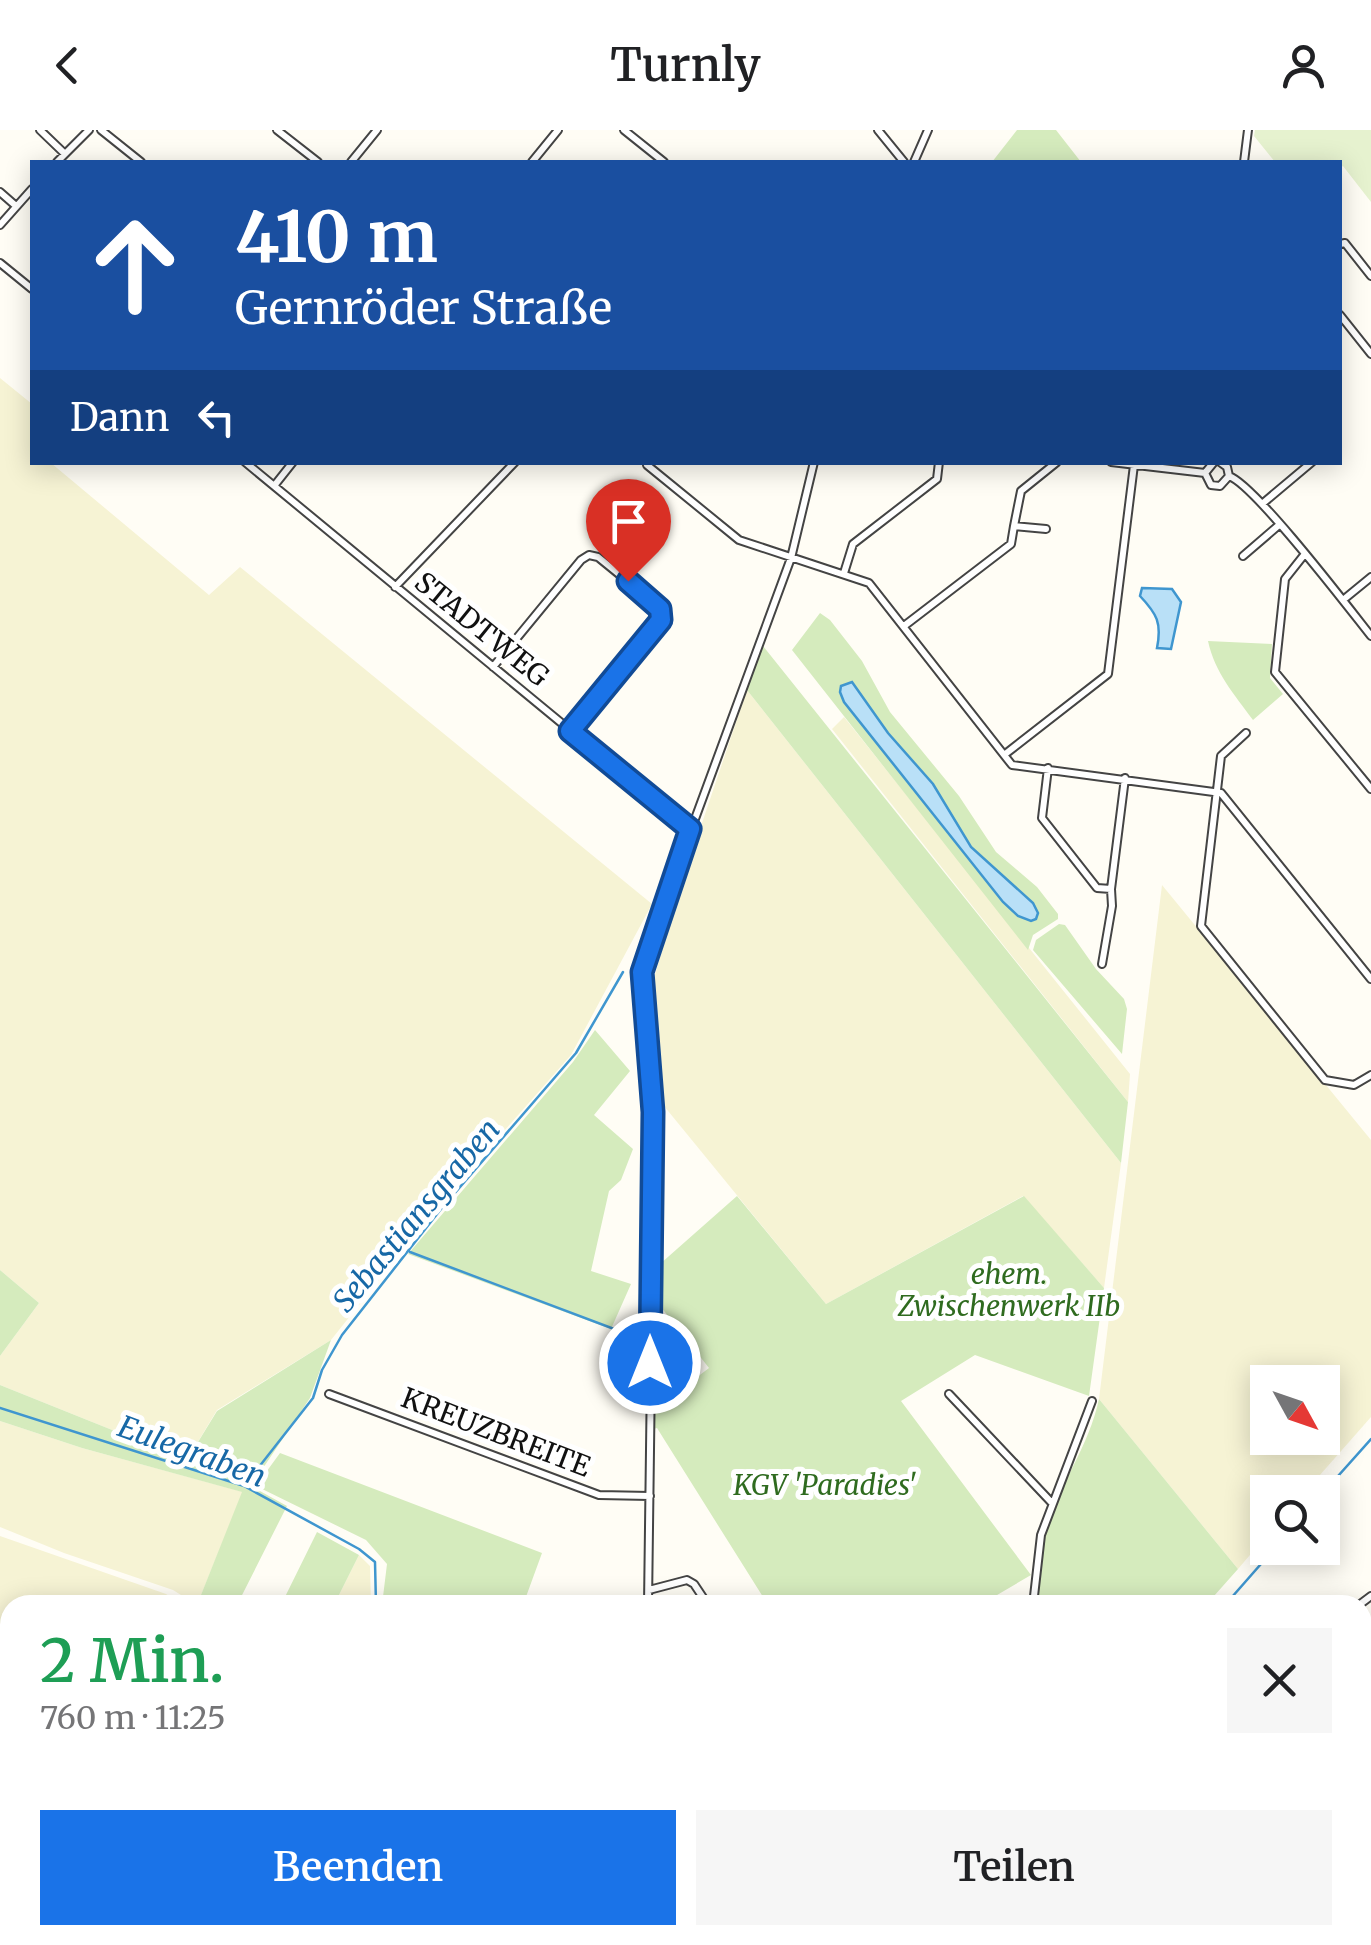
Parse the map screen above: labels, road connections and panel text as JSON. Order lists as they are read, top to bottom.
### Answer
{
  "streets": {
    "street": ["STADTWEG", "KREUZBREITE"]
  },
  "water": ["Sebastiansgraben", "Eulegraben"],
  "parks": ["ehem. Zwischenwerk IIb", "KGV 'Paradies'"],
  "north": "bottom right",
  "page": {
    "header": "Turnly",
    "turn": ["410 m", "Gernröder Straße"],
    "then": "Dann",
    "heading": ["2 Min.", "760 m · 11:25"],
    "buttons": ["Beenden", "Teilen"]
  }
}
